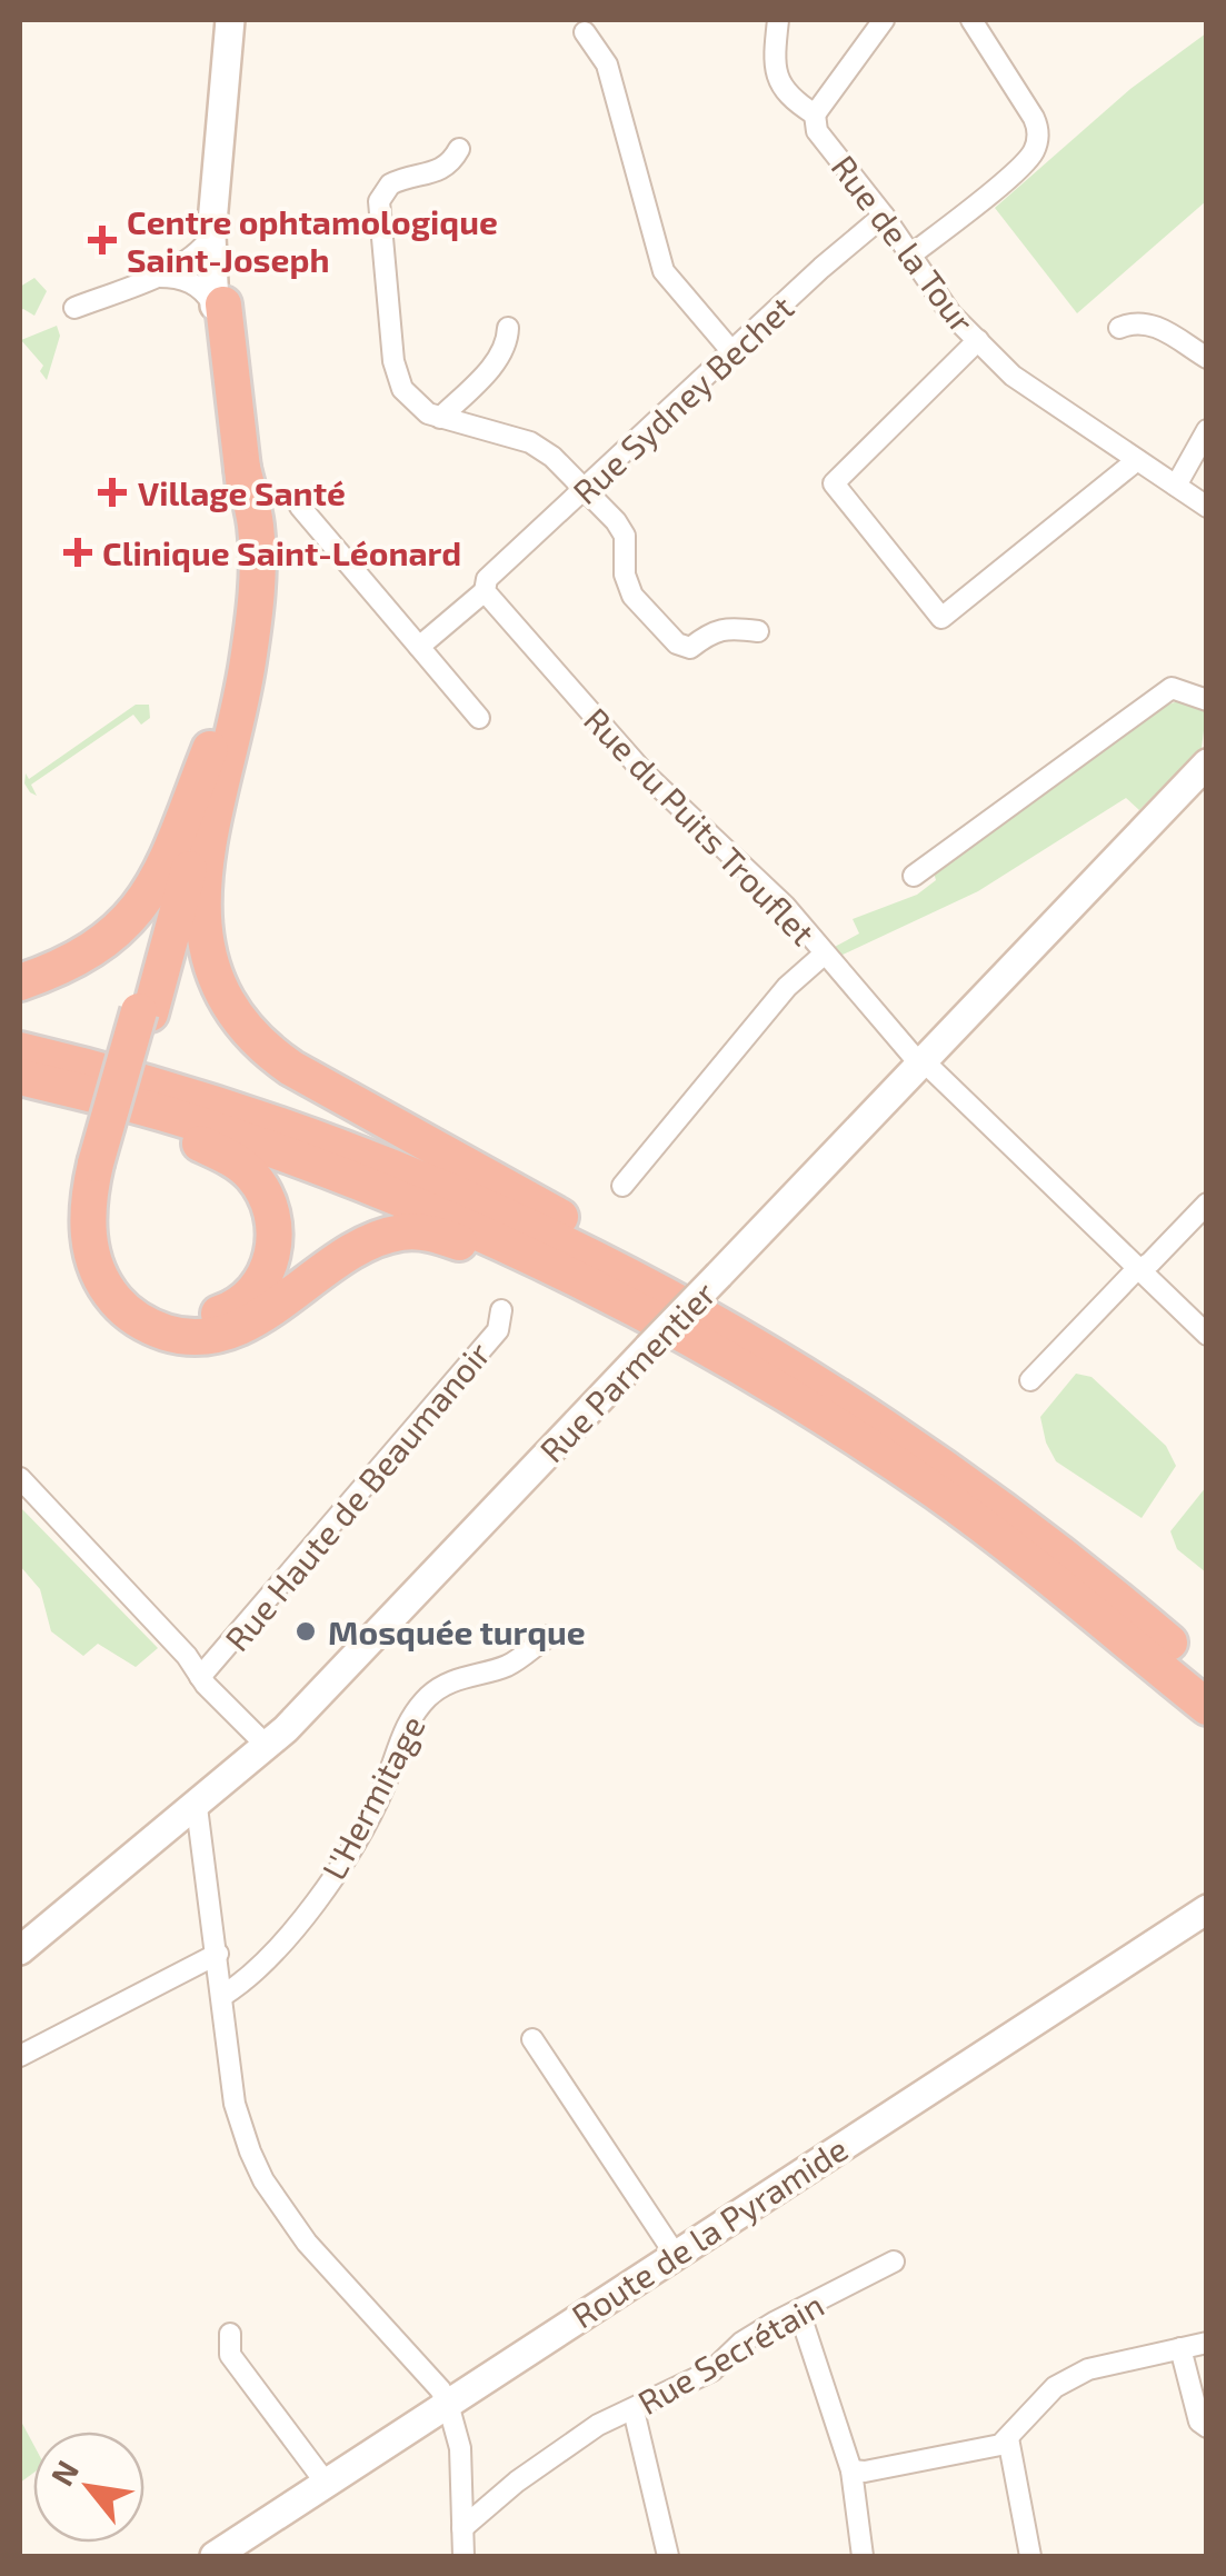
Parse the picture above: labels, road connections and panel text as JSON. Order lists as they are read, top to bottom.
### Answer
{
  "streets": {
    "main road": ["Rue Parmentier", "Route de la Pyramide"],
    "street": [
      "Rue de la Tour",
      "Rue Sydney Bechet",
      "Rue du Puits Trouflet",
      "Rue Haute de Beaumanoir",
      "L'Hermitage",
      "Rue Secrétain"
    ]
  },
  "crossings": [
    ["Rue de la Tour", "Rue Sydney Bechet"],
    ["Rue Sydney Bechet", "Rue du Puits Trouflet"],
    ["Rue du Puits Trouflet", "Rue Parmentier"]
  ],
  "places": {
    "health": ["Centre ophtamologique Saint-Joseph", "Village Santé", "Clinique Saint-Léonard"],
    "other": ["Mosquée turque"]
  },
  "north": "top left"
}
